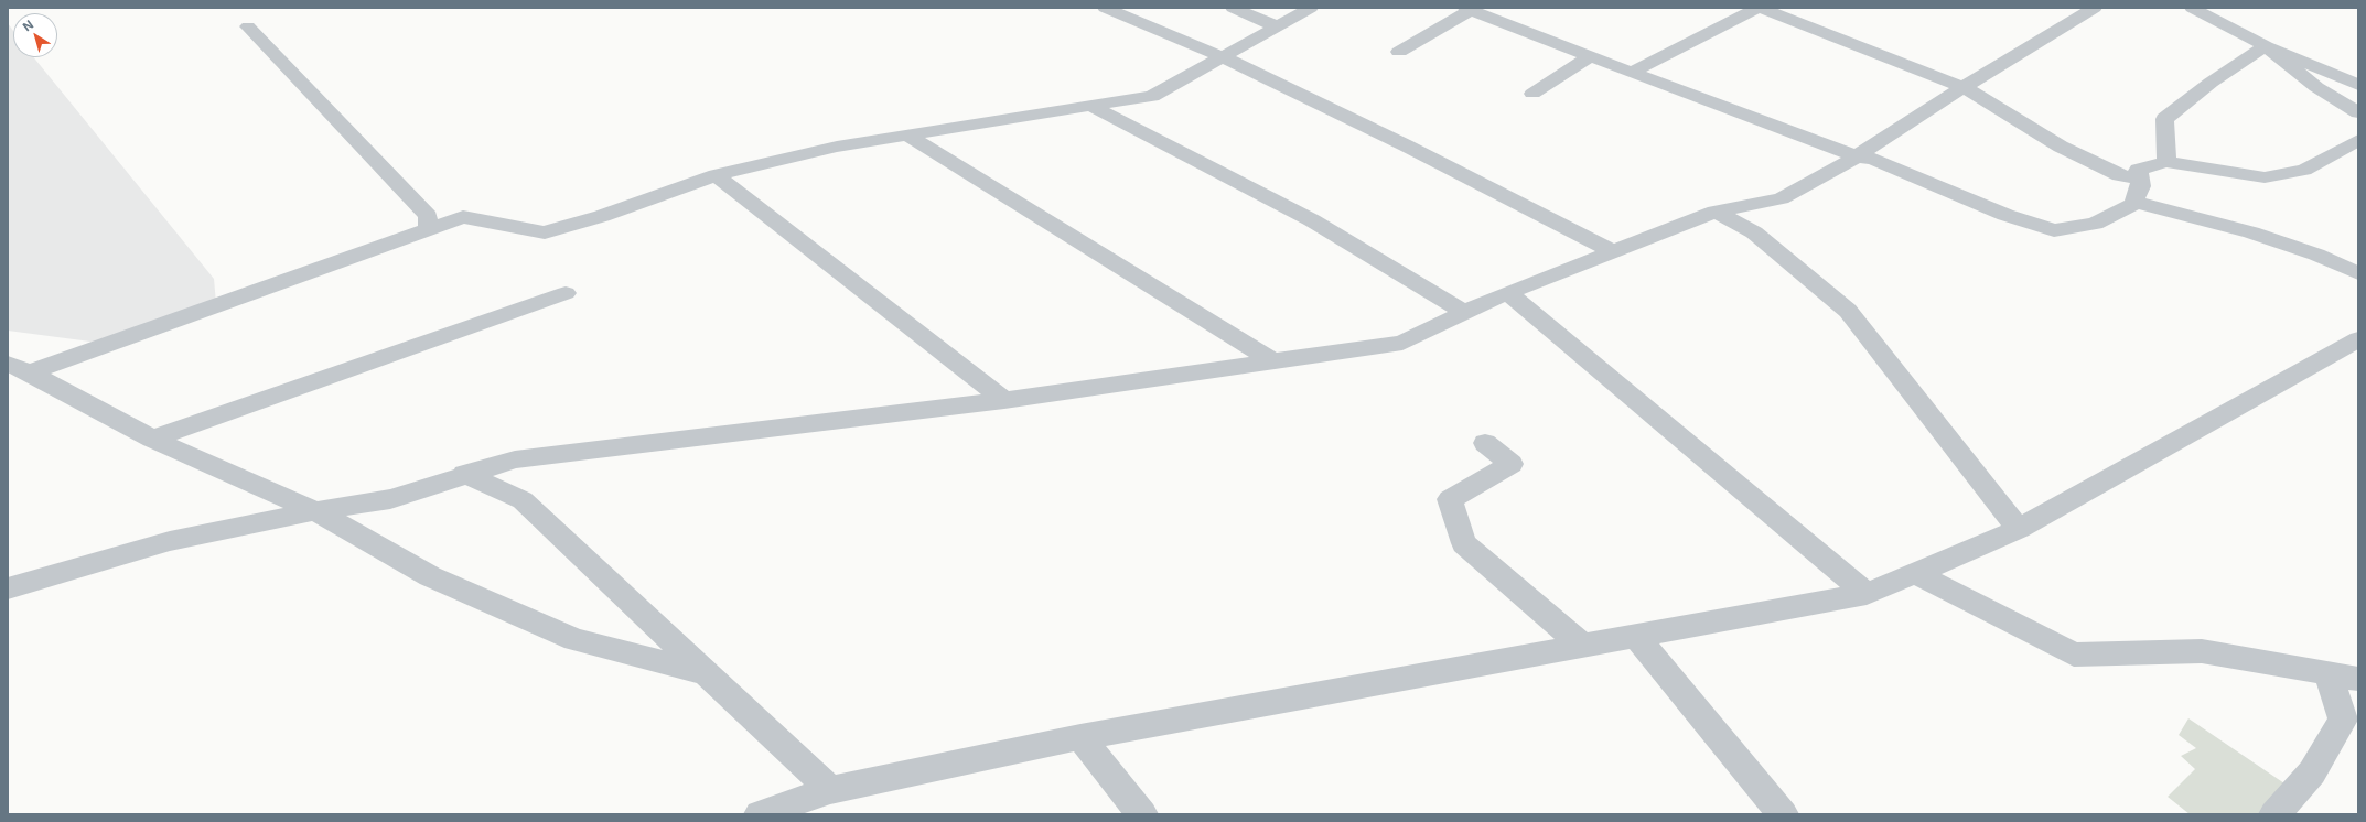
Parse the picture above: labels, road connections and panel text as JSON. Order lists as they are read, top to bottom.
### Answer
{
  "north": "top left"
}
